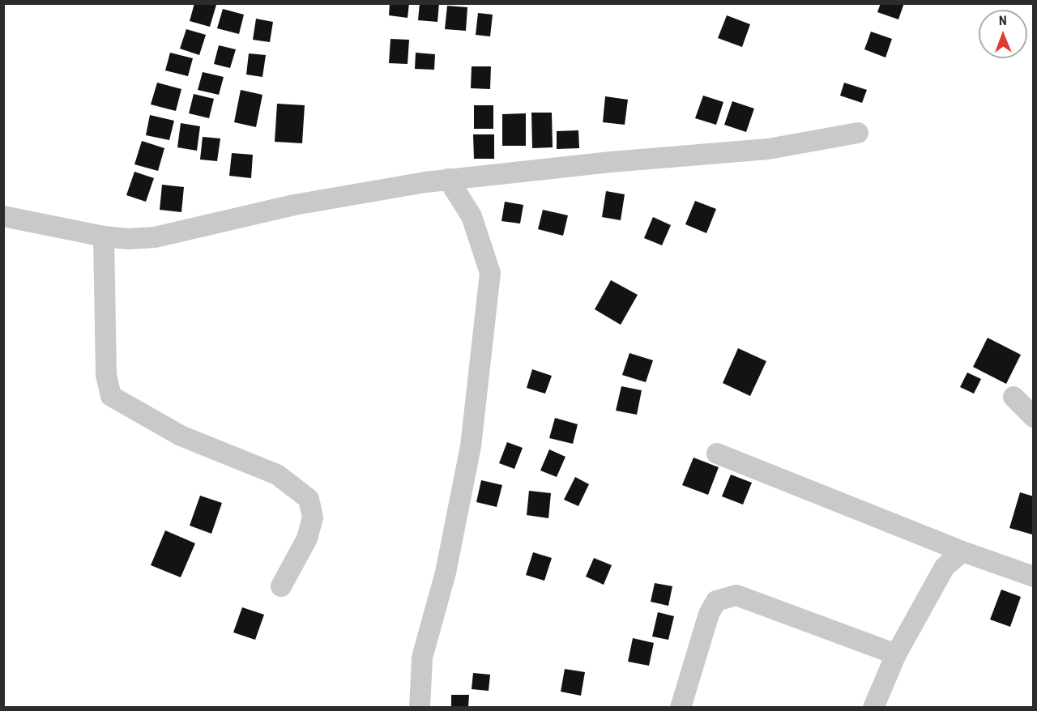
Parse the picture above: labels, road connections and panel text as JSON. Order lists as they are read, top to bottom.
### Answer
{
  "north": "top"
}
